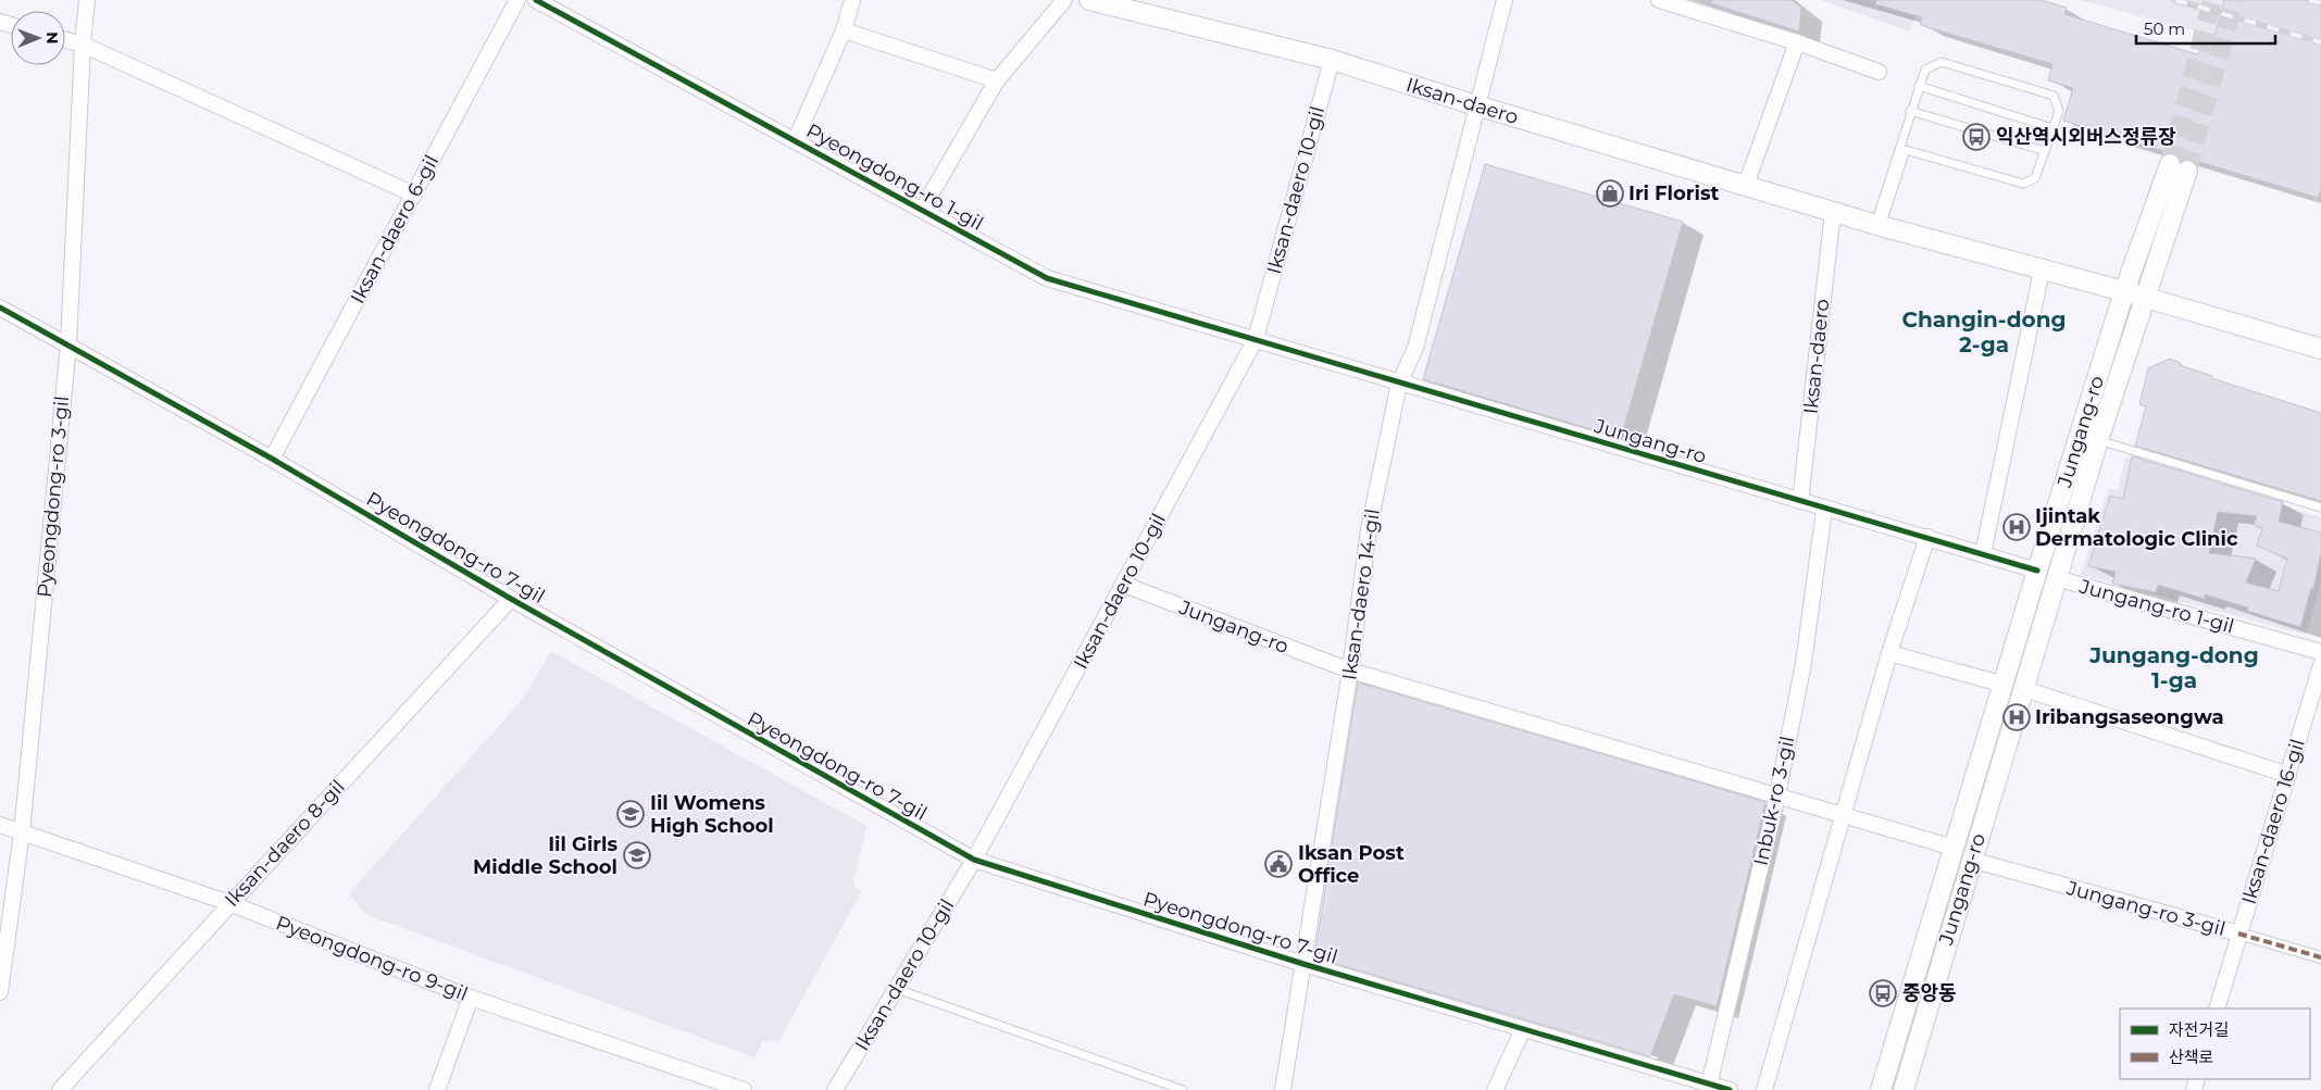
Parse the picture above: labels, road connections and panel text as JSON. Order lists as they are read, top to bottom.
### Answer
{
  "streets": {
    "street": [
      "Iksan-daero",
      "Pyeongdong-ro 1-gil",
      "Iksan-daero 10-gil",
      "Iksan-daero 6-gil",
      "Jungang-ro",
      "Pyeongdong-ro 3-gil",
      "Pyeongdong-ro 7-gil",
      "Iksan-daero 14-gil",
      "Jungang-ro 1-gil",
      "Inbuk-ro 3-gil",
      "Iksan-daero 16-gil",
      "Iksan-daero 8-gil",
      "Jungang-ro 3-gil",
      "Pyeongdong-ro 9-gil"
    ]
  },
  "crossings": [
    ["Iksan-daero", "Iksan-daero 10-gil"],
    ["Iksan-daero", "Jungang-ro"],
    ["Iksan-daero", "Iksan-daero 14-gil"],
    ["Pyeongdong-ro 1-gil", "Iksan-daero 10-gil"],
    ["Pyeongdong-ro 1-gil", "Jungang-ro"],
    ["Iksan-daero 10-gil", "Jungang-ro"],
    ["Iksan-daero 10-gil", "Pyeongdong-ro 7-gil"],
    ["Iksan-daero 6-gil", "Pyeongdong-ro 7-gil"],
    ["Jungang-ro", "Iksan-daero 14-gil"],
    ["Jungang-ro", "Jungang-ro 1-gil"],
    ["Jungang-ro", "Inbuk-ro 3-gil"],
    ["Jungang-ro", "Jungang-ro 3-gil"],
    ["Pyeongdong-ro 3-gil", "Pyeongdong-ro 7-gil"],
    ["Pyeongdong-ro 3-gil", "Pyeongdong-ro 9-gil"],
    ["Pyeongdong-ro 7-gil", "Iksan-daero 14-gil"],
    ["Pyeongdong-ro 7-gil", "Inbuk-ro 3-gil"],
    ["Pyeongdong-ro 7-gil", "Iksan-daero 8-gil"],
    ["Iksan-daero 16-gil", "Jungang-ro 3-gil"],
    ["Iksan-daero 8-gil", "Pyeongdong-ro 9-gil"]
  ],
  "districts": ["Changin-dong 2-ga", "Jungang-dong 1-ga"],
  "places": {
    "bus stop": ["익산역시외버스정류장", "중앙동"],
    "shop": ["Iri Florist"],
    "hospital": ["Ijintak Dermatologic Clinic", "Iribangsaseongwa"],
    "school or university": ["Iil Womens High School", "Iil Girls Middle School"],
    "public building": ["Iksan Post Office"]
  },
  "legend": ["자전거길", "산책로"],
  "scale_bar": "50 m",
  "north": "right"
}
